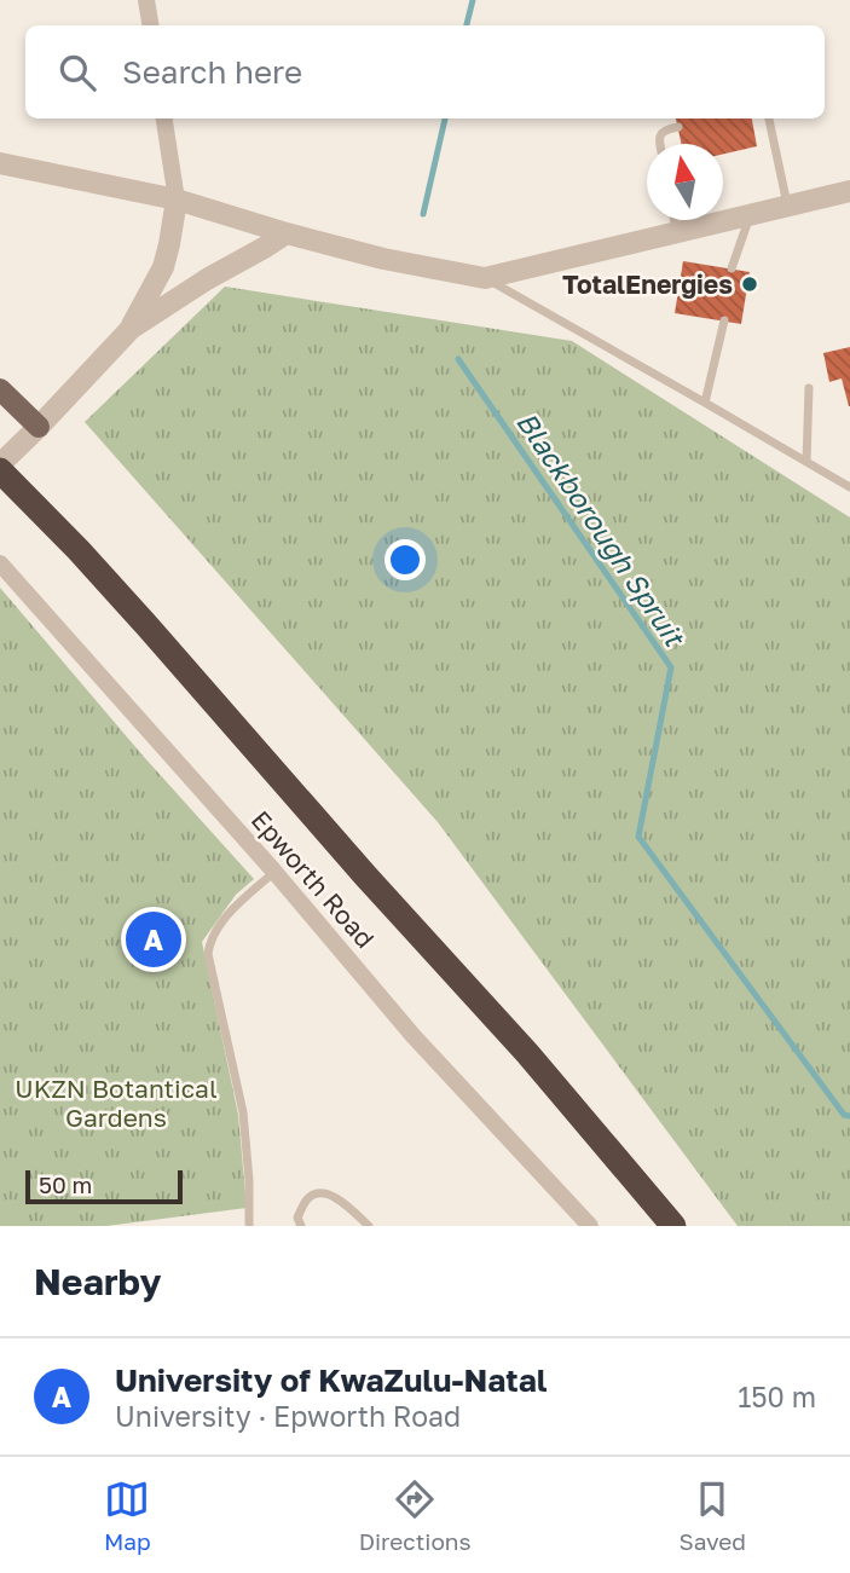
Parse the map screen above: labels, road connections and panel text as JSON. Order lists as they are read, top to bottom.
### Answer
{
  "streets": {
    "street": ["Epworth Road"]
  },
  "water": ["Blackborough Spruit"],
  "parks": ["UKZN Botantical Gardens"],
  "places": ["TotalEnergies"],
  "scale_bar": "50 m",
  "north": "top",
  "page": {
    "search": "Search here",
    "pins": "A",
    "scale": "50 m",
    "heading": "Nearby",
    "list": [
      {
        "mark": "A",
        "name": "University of KwaZulu-Natal",
        "note": "University · Epworth Road",
        "value": "150 m"
      }
    ],
    "nav": ["Map", "Directions", "Saved"]
  }
}
